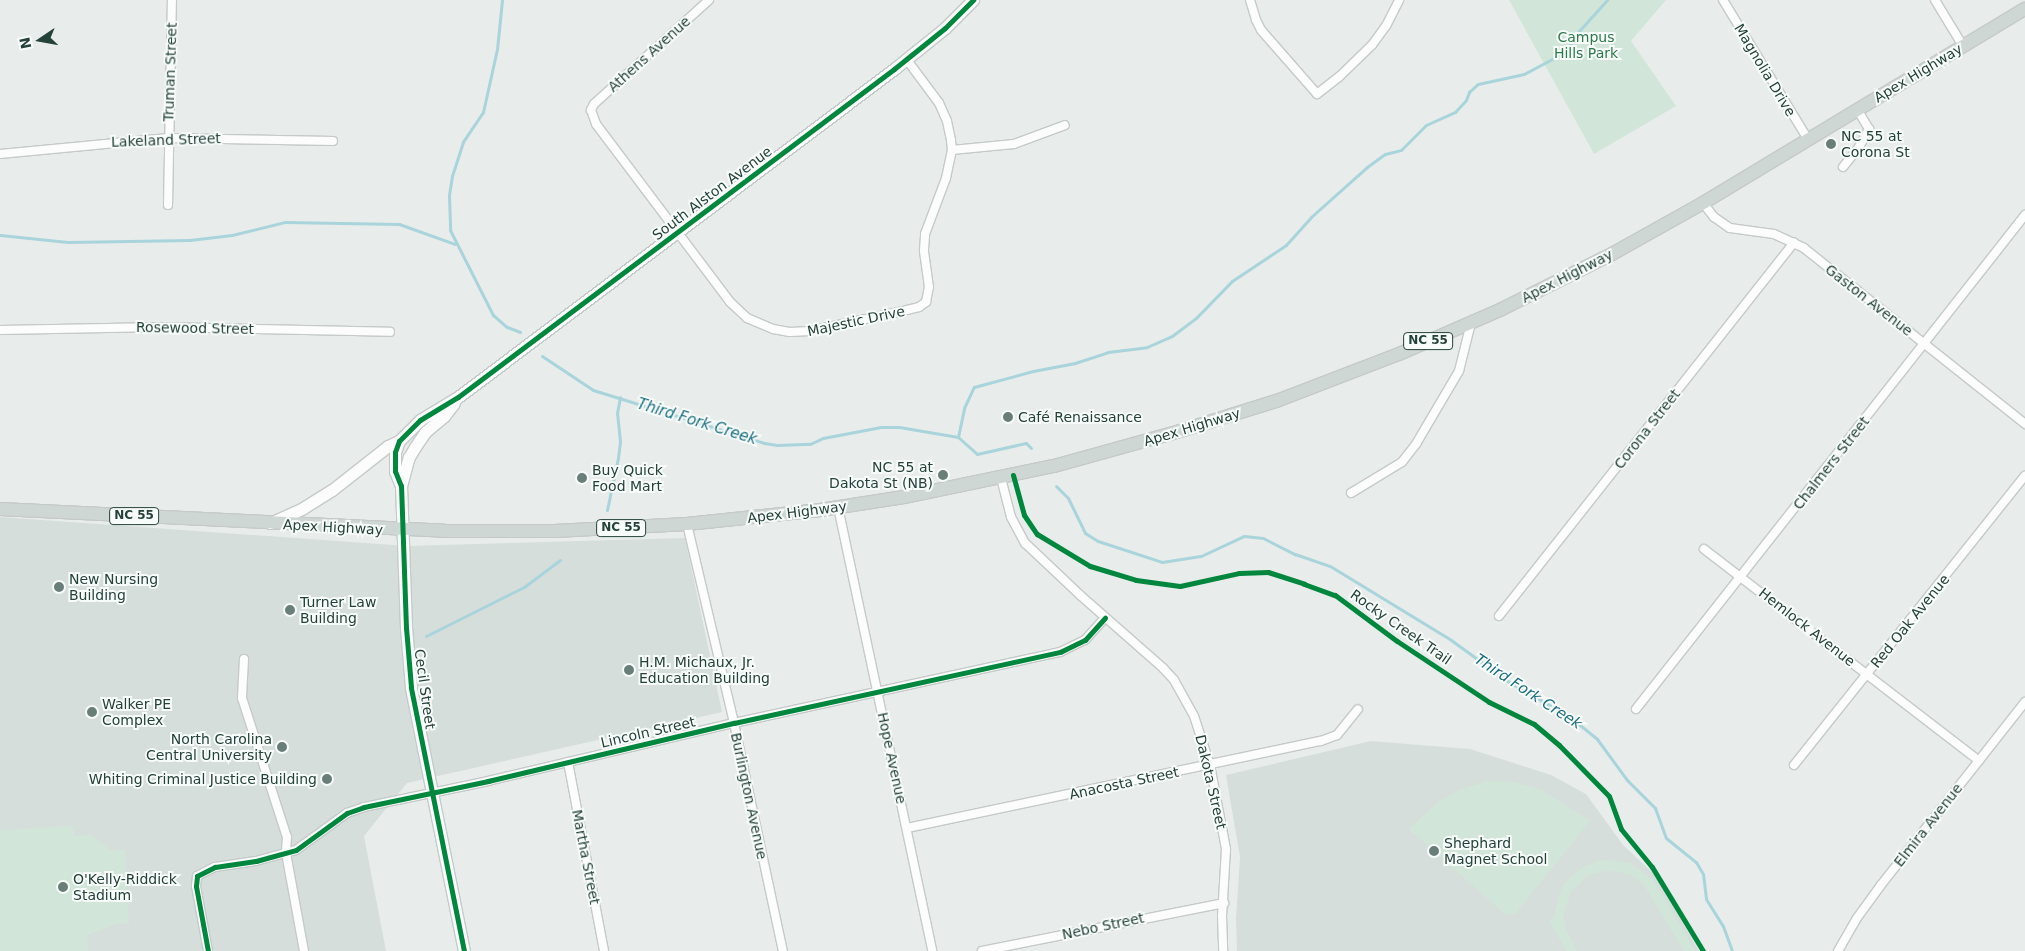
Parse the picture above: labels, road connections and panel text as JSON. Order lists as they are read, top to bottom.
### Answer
{
  "streets": {
    "main road": ["Apex Highway", "NC 55"],
    "street": [
      "Athens Avenue",
      "Magnolia Drive",
      "Truman Street",
      "Lakeland Street",
      "South Alston Avenue",
      "Gaston Avenue",
      "Majestic Drive",
      "Rosewood Street",
      "Corona Street",
      "Chalmers Street",
      "Red Oak Avenue",
      "Hemlock Avenue",
      "Cecil Street",
      "Lincoln Street",
      "Hope Avenue",
      "Dakota Street",
      "Anacosta Street",
      "Burlington Avenue",
      "Elmira Avenue",
      "Martha Street",
      "Nebo Street"
    ],
    "cycle path": ["Rocky Creek Trail"]
  },
  "crossings": [
    ["Athens Avenue", "Majestic Drive"],
    ["Magnolia Drive", "Apex Highway"],
    ["Truman Street", "Lakeland Street"],
    ["Apex Highway", "Gaston Avenue"],
    ["Apex Highway", "NC 55"],
    ["Apex Highway", "Cecil Street"],
    ["Apex Highway", "Hope Avenue"],
    ["Apex Highway", "Dakota Street"],
    ["Apex Highway", "Burlington Avenue"],
    ["South Alston Avenue", "Majestic Drive"],
    ["South Alston Avenue", "Cecil Street"],
    ["Gaston Avenue", "Corona Street"],
    ["Gaston Avenue", "Chalmers Street"],
    ["Chalmers Street", "Hemlock Avenue"],
    ["Red Oak Avenue", "Hemlock Avenue"],
    ["Hemlock Avenue", "Elmira Avenue"],
    ["Cecil Street", "Lincoln Street"],
    ["Lincoln Street", "Hope Avenue"],
    ["Lincoln Street", "Dakota Street"],
    ["Lincoln Street", "Burlington Avenue"],
    ["Lincoln Street", "Martha Street"],
    ["Hope Avenue", "Anacosta Street"],
    ["Dakota Street", "Anacosta Street"],
    ["Dakota Street", "Nebo Street"]
  ],
  "water": ["Third Fork Creek"],
  "parks": ["Campus Hills Park"],
  "places": [
    "NC 55 at Corona St",
    "Café Renaissance",
    "NC 55 at Dakota St (NB)",
    "Buy Quick Food Mart",
    "New Nursing Building",
    "Turner Law Building",
    "H.M. Michaux, Jr. Education Building",
    "Walker PE Complex",
    "North Carolina Central University",
    "Whiting Criminal Justice Building",
    "Shephard Magnet School",
    "O'Kelly-Riddick Stadium"
  ],
  "north": "left"
}
